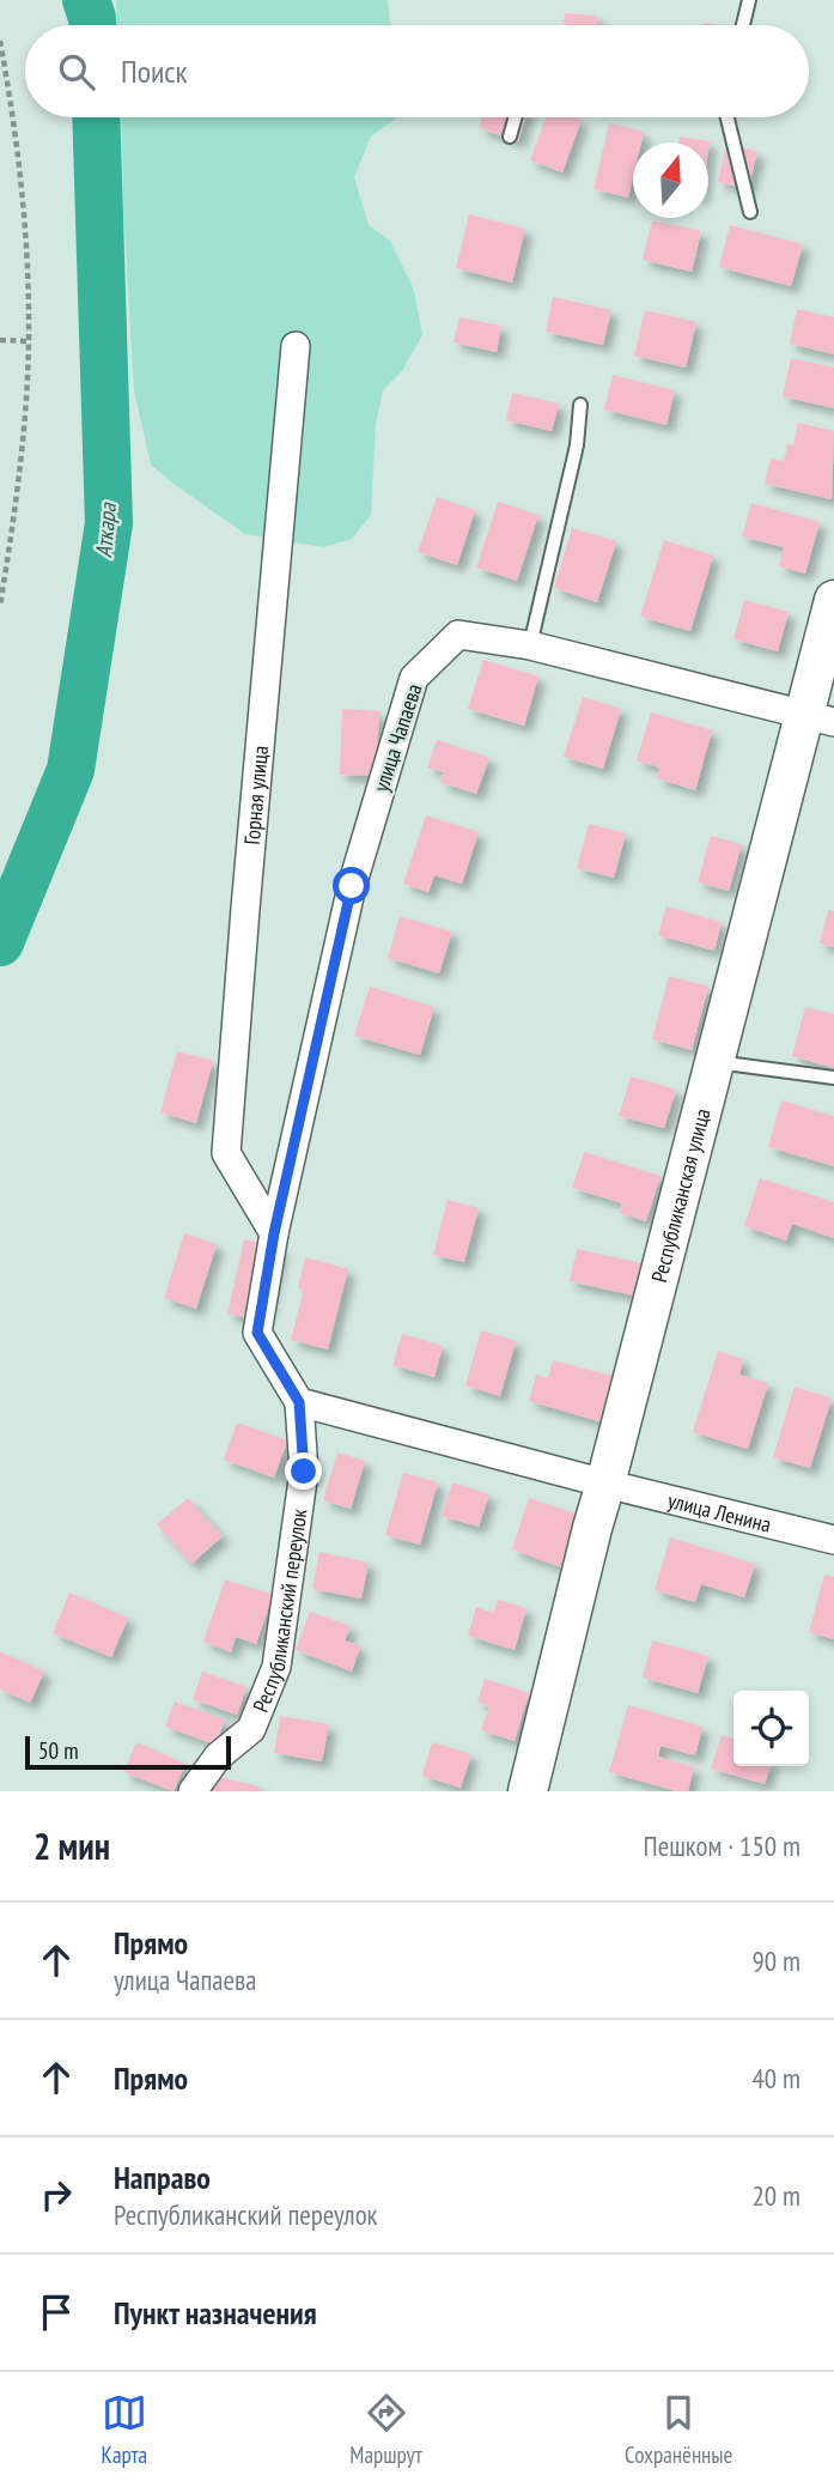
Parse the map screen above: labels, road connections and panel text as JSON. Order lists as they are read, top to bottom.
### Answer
{
  "streets": {
    "street": [
      "улица Чапаева",
      "Горная улица",
      "Республиканская улица",
      "улица Ленина",
      "Республиканский переулок"
    ]
  },
  "crossings": [
    ["улица Чапаева", "Горная улица"],
    ["улица Чапаева", "Республиканская улица"],
    ["Республиканская улица", "улица Ленина"],
    ["улица Ленина", "Республиканский переулок"]
  ],
  "water": ["Аткара"],
  "scale_bar": "50 m",
  "north": "top",
  "page": {
    "search": "Поиск",
    "scale": "50 m",
    "heading": ["2 мин", "Пешком · 150 m"],
    "list": [
      ["Прямо", "улица Чапаева", "90 m"],
      ["Прямо", "40 m"],
      ["Направо", "Республиканский переулок", "20 m"],
      "Пункт назначения"
    ],
    "nav": ["Карта", "Маршрут", "Сохранённые"]
  }
}
